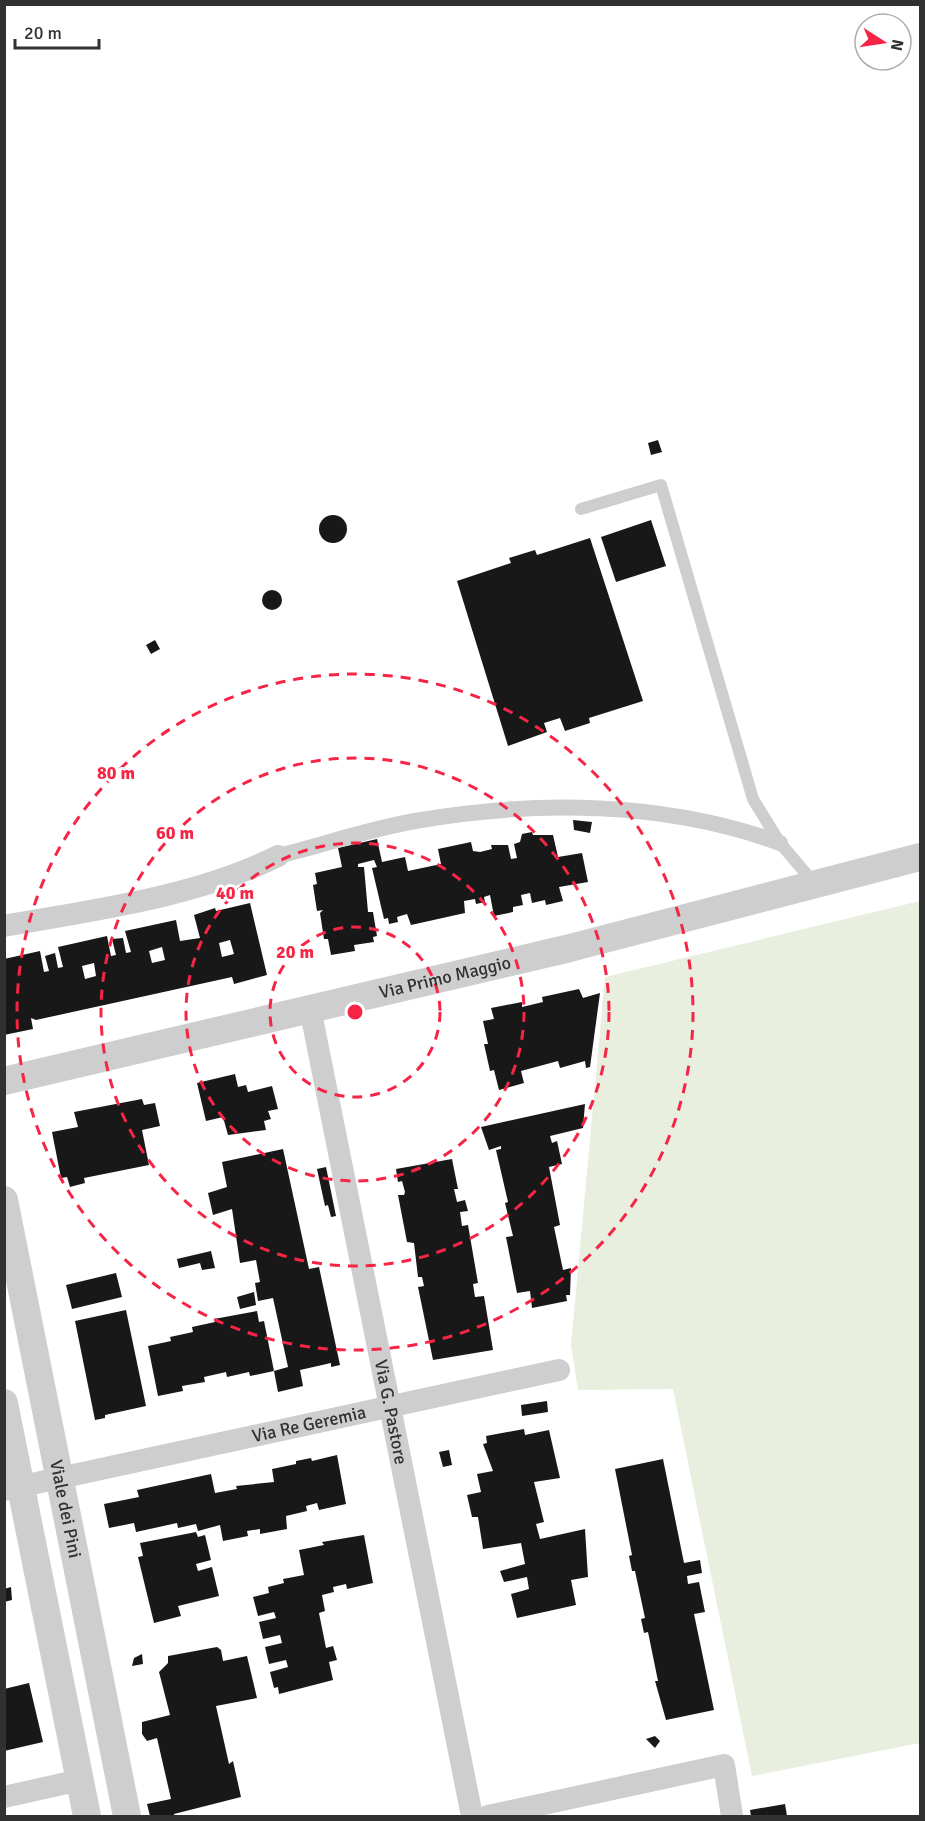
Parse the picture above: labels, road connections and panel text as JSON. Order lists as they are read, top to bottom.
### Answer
{
  "streets": {
    "street": [
      "Via Primo Maggio",
      "Via G. Pastore",
      "Via Re Geremia",
      "Viale dei Pini"
    ]
  },
  "crossings": [
    ["Via Primo Maggio", "Via G. Pastore"],
    ["Via G. Pastore", "Via Re Geremia"],
    ["Via Re Geremia", "Viale dei Pini"]
  ],
  "scale_bar": "20 m",
  "north": "right",
  "rings": [
    "80 m",
    "60 m",
    "40 m",
    "20 m"
  ]
}
